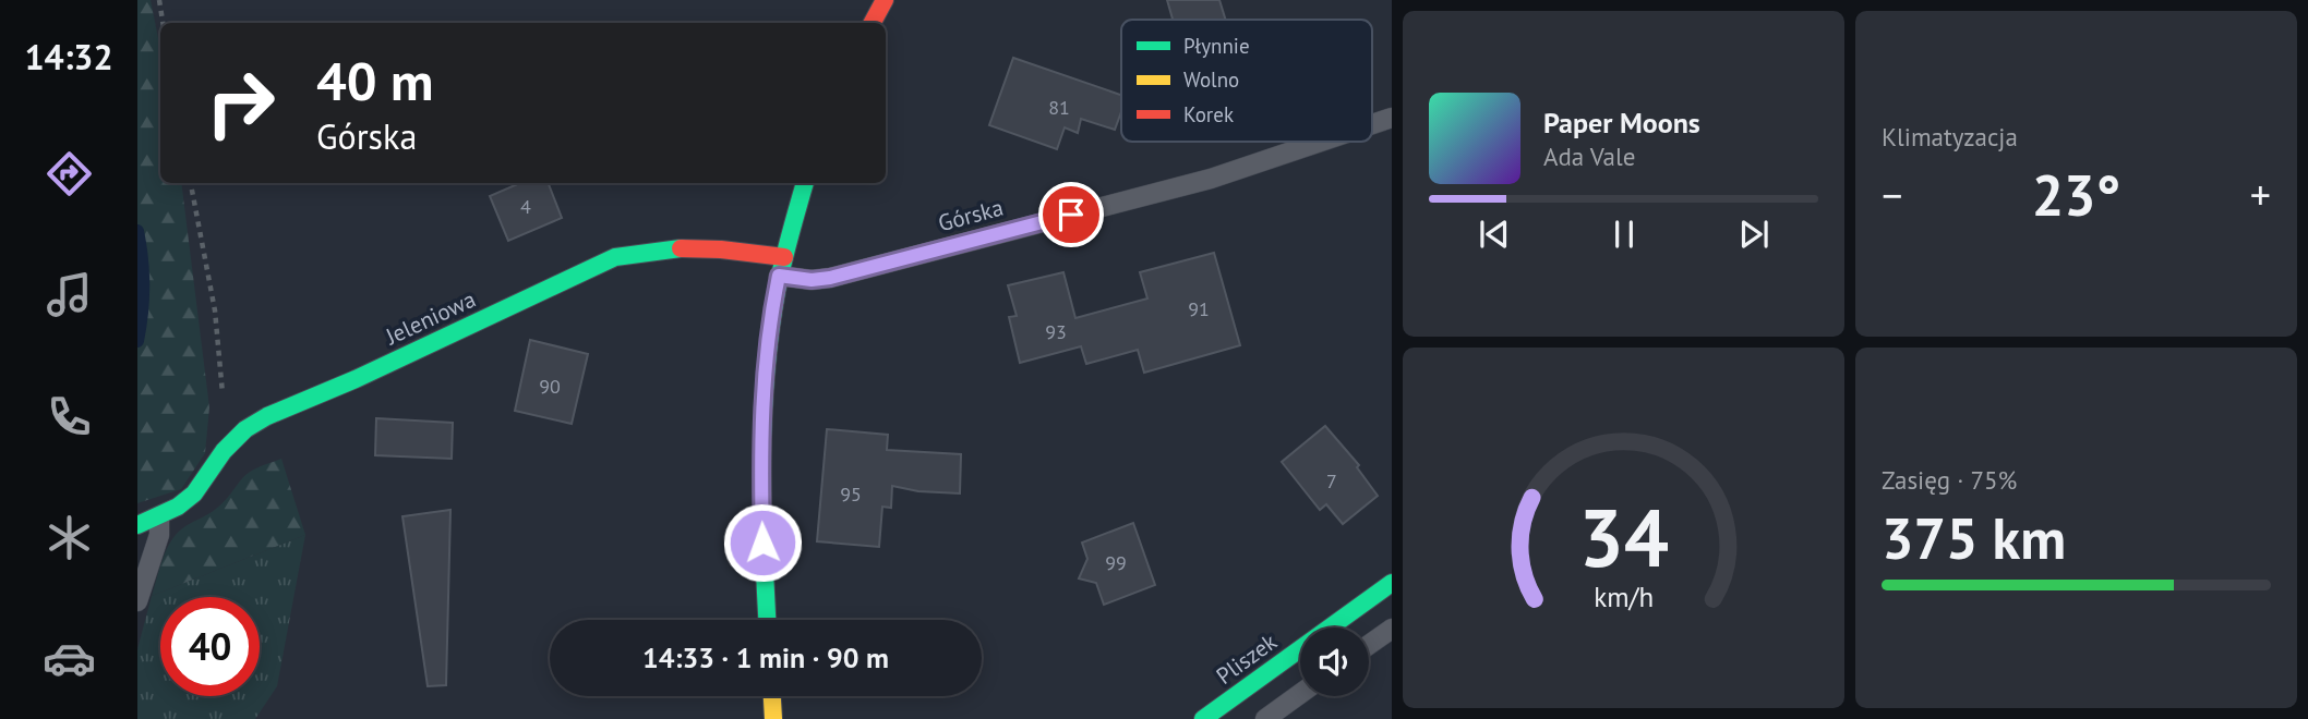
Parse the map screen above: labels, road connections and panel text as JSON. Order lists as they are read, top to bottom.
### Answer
{
  "streets": {
    "street": ["Jeleniowa", "Pliszek"],
    "lane": ["Górska"]
  },
  "crossings": [
    ["Górska", "Jeleniowa"]
  ],
  "house_numbers": [
    "81",
    "4",
    "91",
    "93",
    "90",
    "7",
    "95",
    "99"
  ],
  "legend": ["Płynnie", "Wolno", "Korek"],
  "page": {
    "tabs": "14:32",
    "tile": [
      "Klimatyzacja",
      ["Zasięg · 75%", "375 km"]
    ],
    "turn": ["40 m", "Górska"],
    "song": ["Paper Moons", "Ada Vale"],
    "heat": ["−", "23°", "+"],
    "limit": "40",
    "trip": "14:33 · 1 min · 90 m",
    "gauge": ["34", "km/h"]
  }
}
